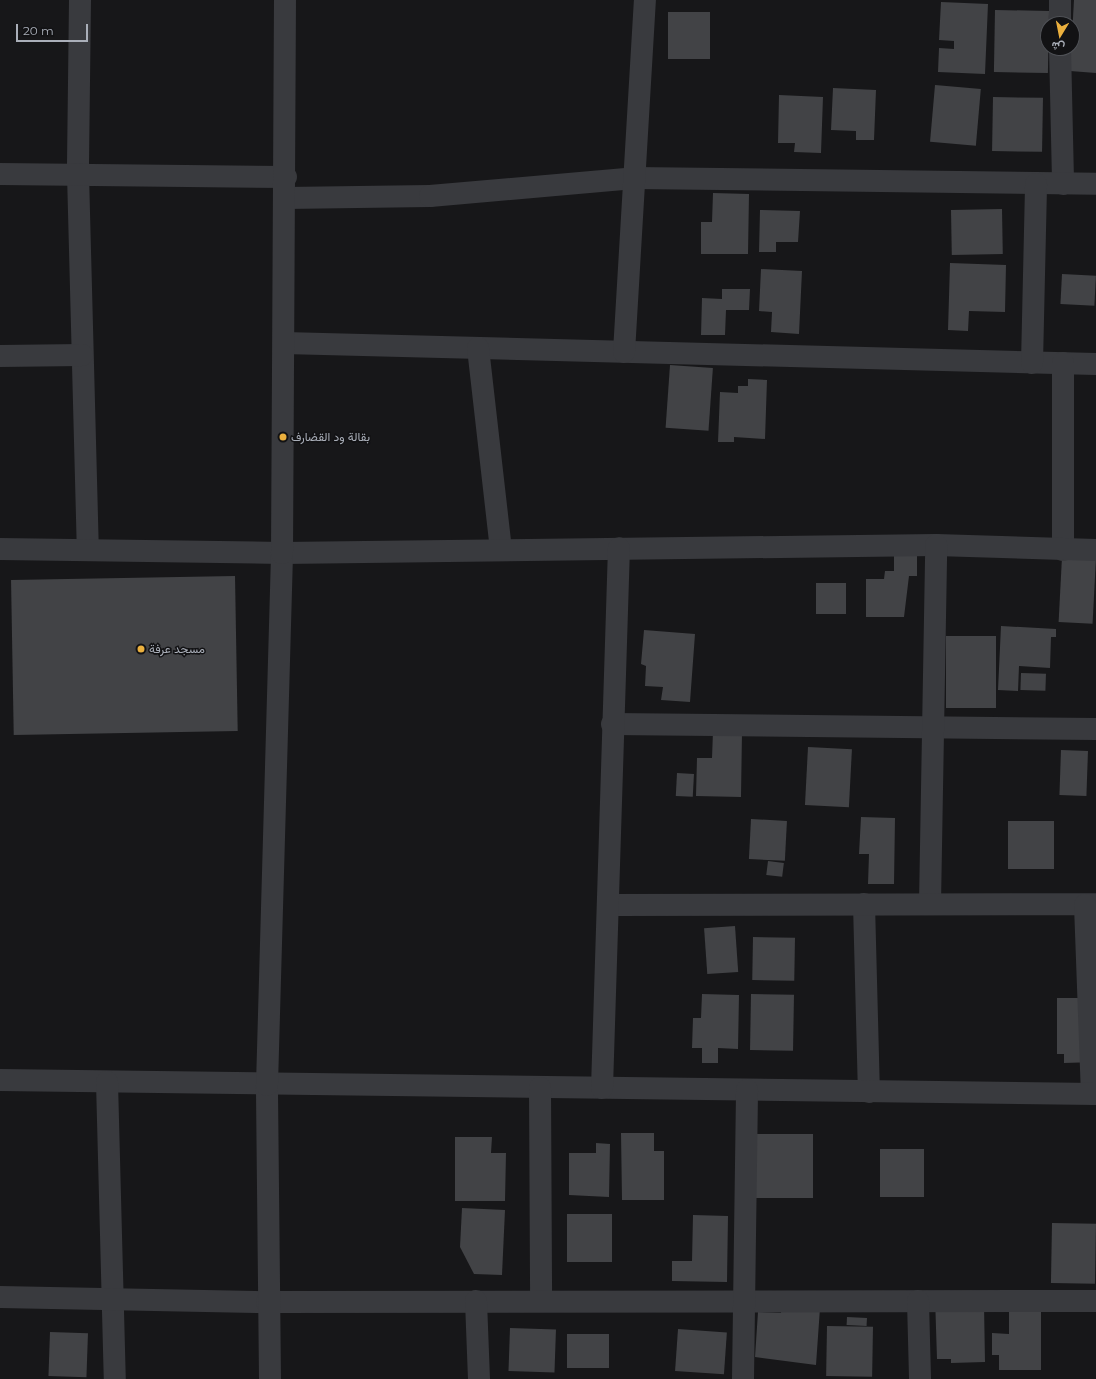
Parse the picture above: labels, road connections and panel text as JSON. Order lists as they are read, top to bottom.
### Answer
{
  "places": ["بقالة ود القضارف", "مسجد عرفة"],
  "scale_bar": "20 m",
  "north": "bottom"
}
